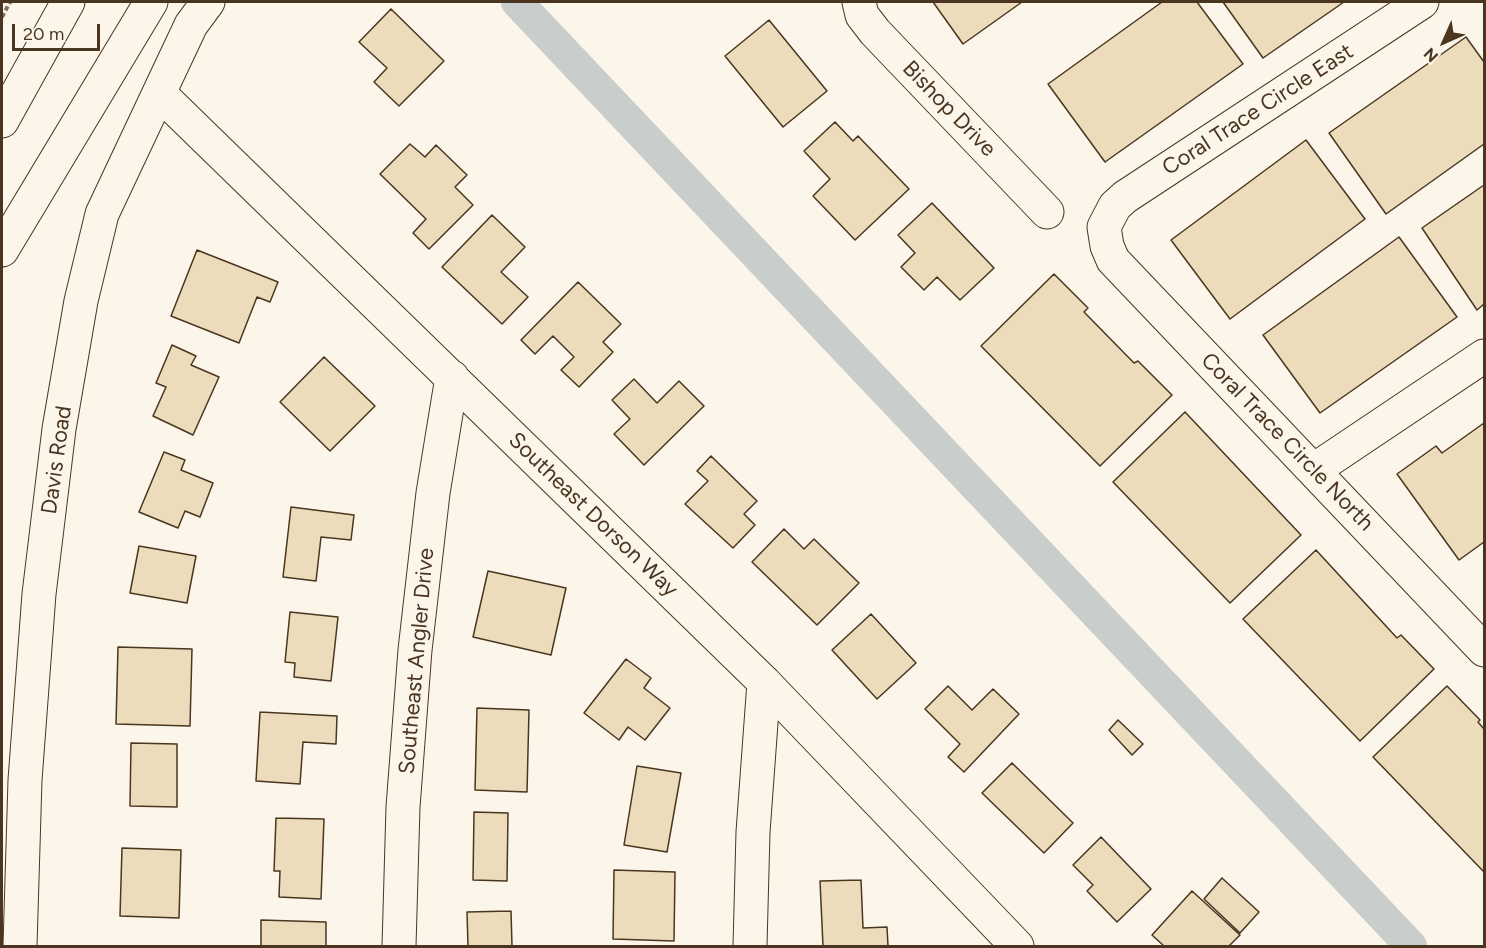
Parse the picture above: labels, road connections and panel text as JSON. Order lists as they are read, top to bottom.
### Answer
{
  "streets": {
    "street": [
      "Bishop Drive",
      "Coral Trace Circle East",
      "Coral Trace Circle North",
      "Davis Road",
      "Southeast Dorson Way",
      "Southeast Angler Drive"
    ]
  },
  "crossings": [
    ["Coral Trace Circle East", "Coral Trace Circle North"],
    ["Davis Road", "Southeast Dorson Way"],
    ["Southeast Dorson Way", "Southeast Angler Drive"]
  ],
  "scale_bar": "20 m",
  "north": "bottom left"
}
